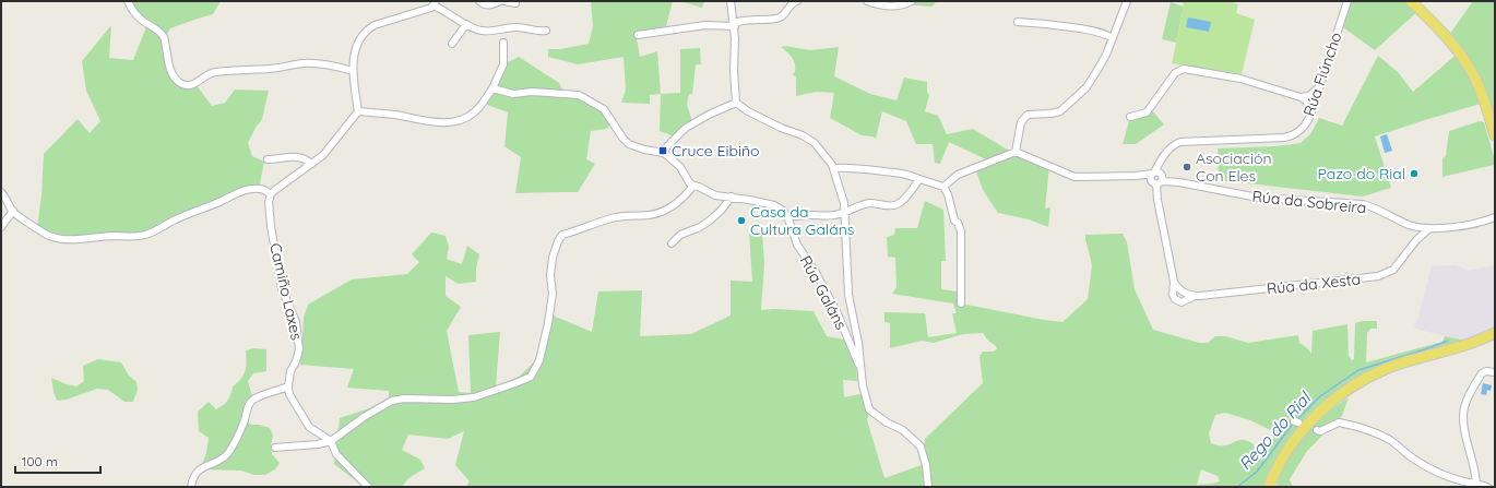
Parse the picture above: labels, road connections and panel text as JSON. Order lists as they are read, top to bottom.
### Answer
{
  "streets": {
    "street": [
      "Rúa Fiúncho",
      "Rúa da Sobreira",
      "Rúa da Xesta",
      "Camiño Laxes",
      "Rúa Galáns"
    ]
  },
  "crossings": [
    ["Rúa Fiúncho", "Rúa da Sobreira"],
    ["Rúa da Sobreira", "Rúa da Xesta"]
  ],
  "water": ["Rego do Rial"],
  "places": {
    "transit": ["Cruce Eibiño"],
    "other": ["Asociación Con Eles", "Pazo do Rial", "Casa da Cultura Galáns"]
  },
  "scale_bar": "100 m"
}
